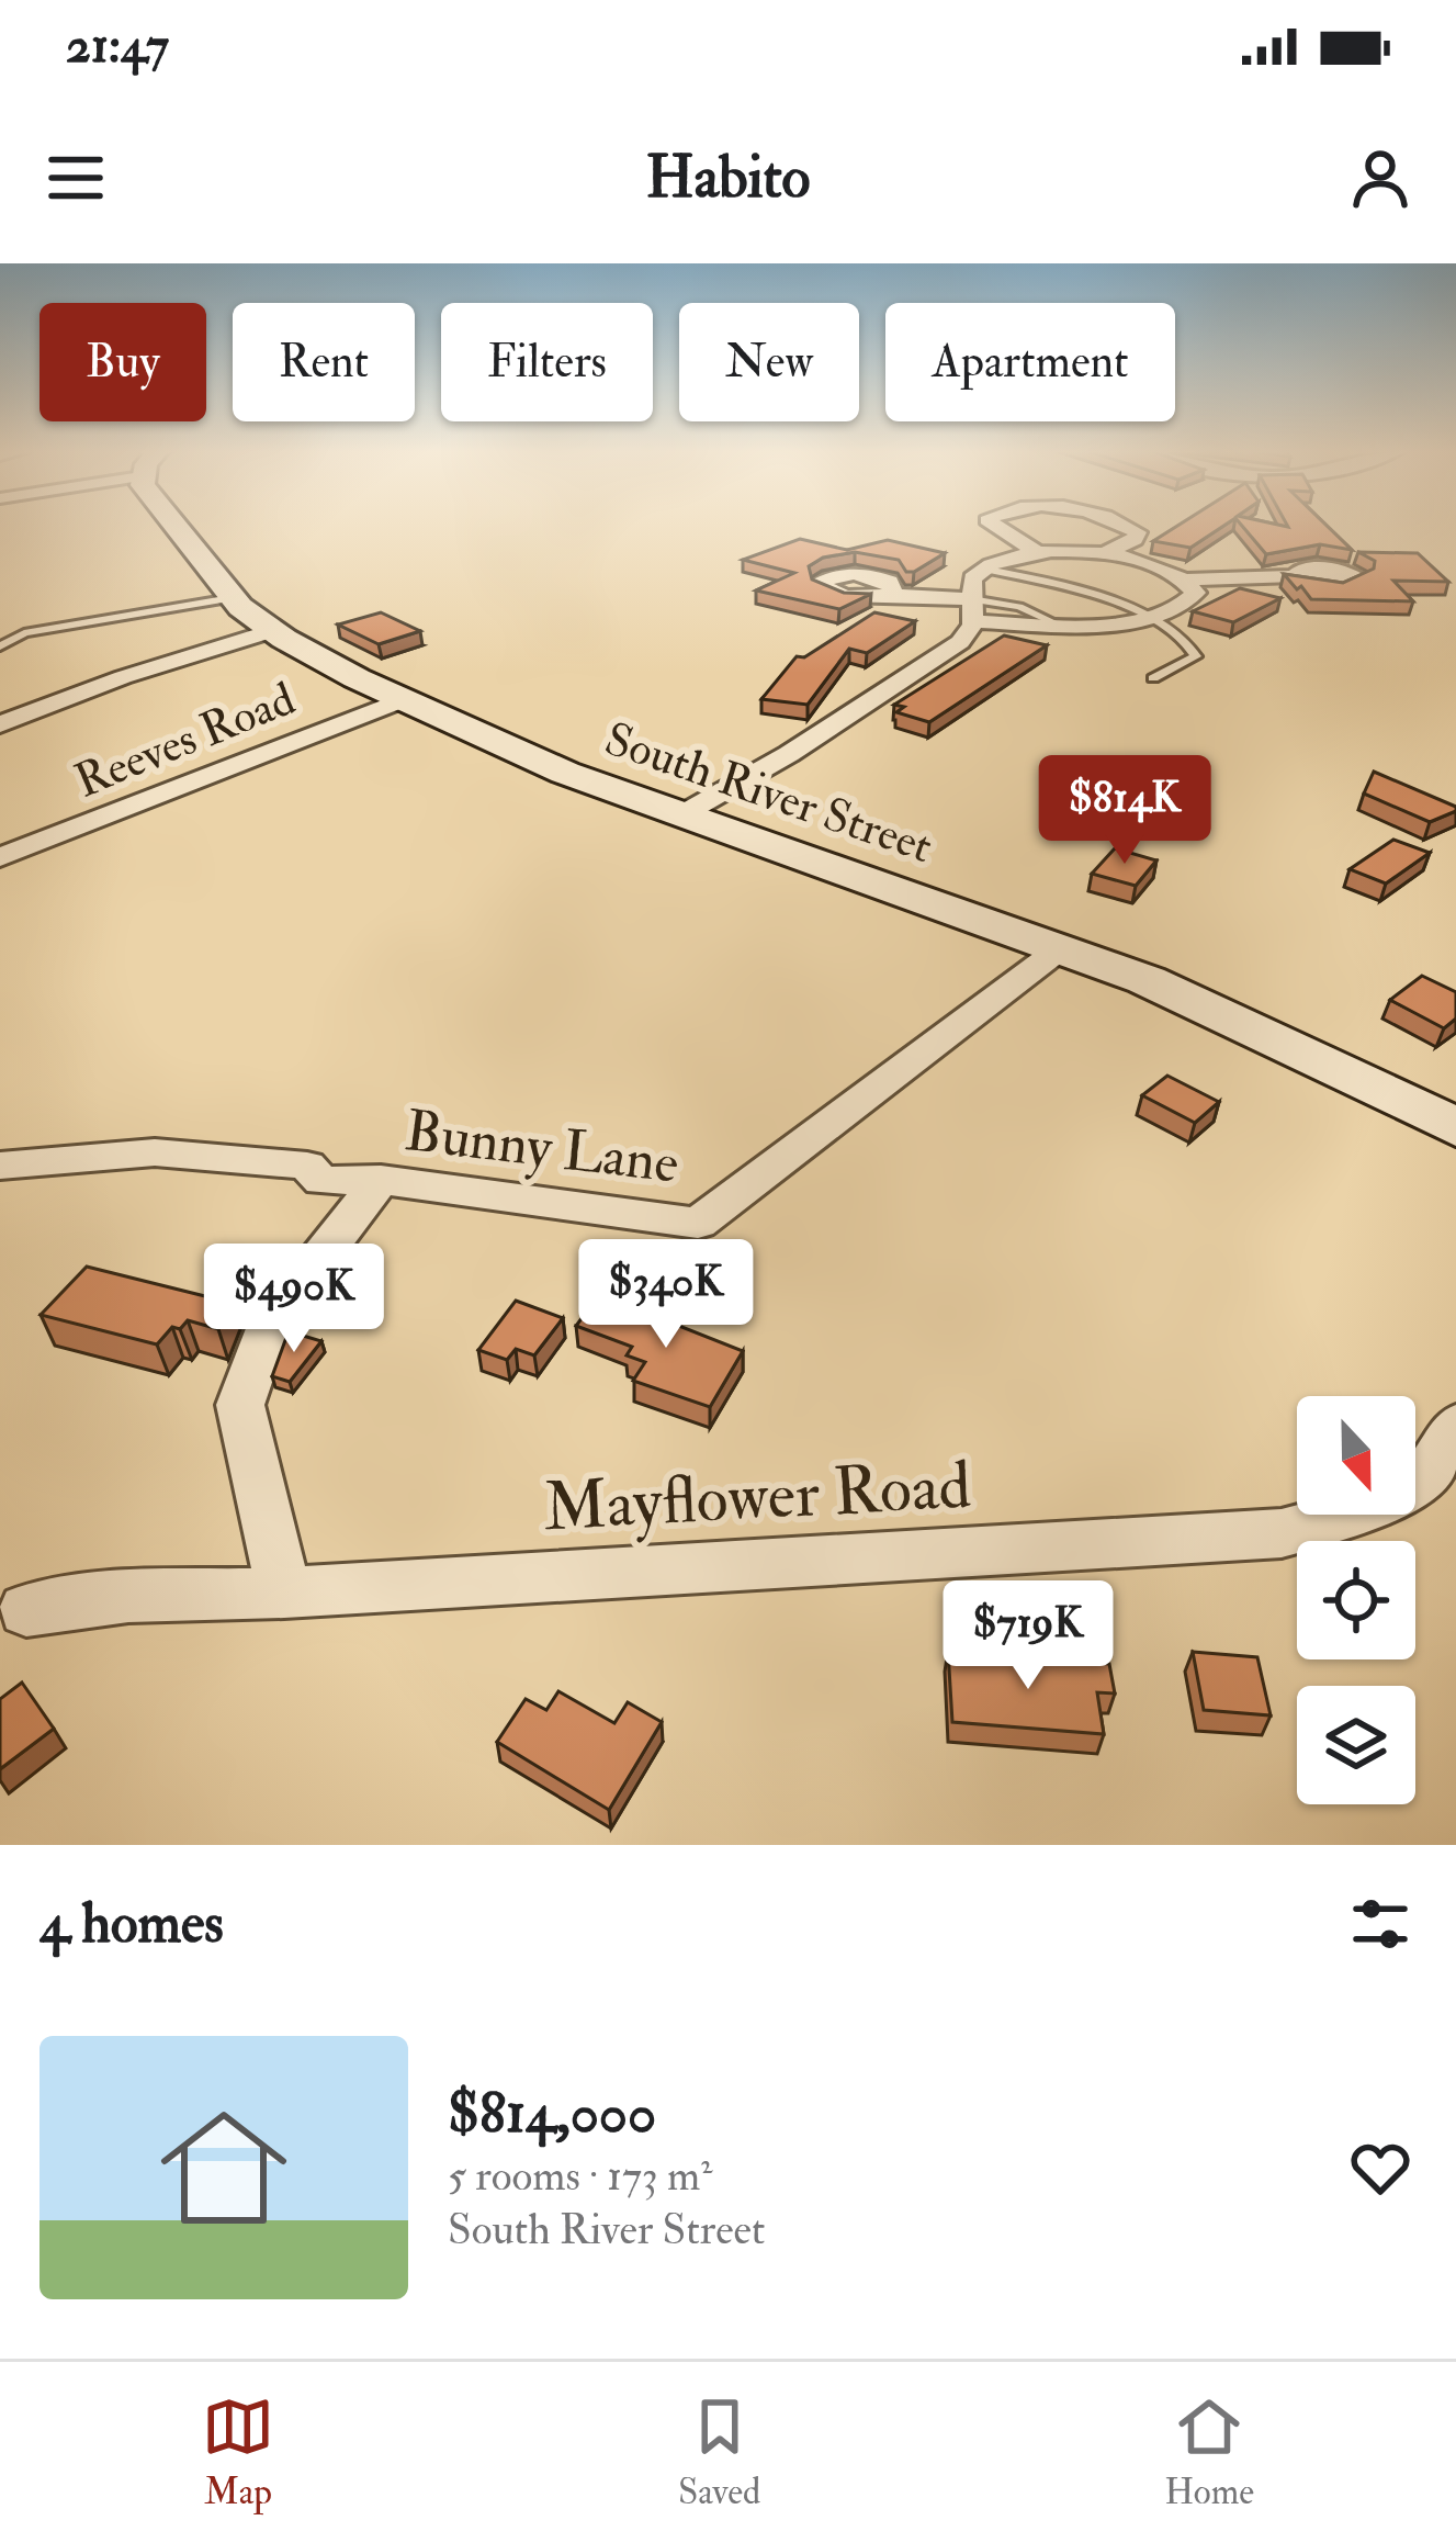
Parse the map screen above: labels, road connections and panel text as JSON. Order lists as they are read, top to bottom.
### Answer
{
  "streets": {
    "street": [
      "Reeves Road",
      "South River Street",
      "Bunny Lane",
      "Mayflower Road"
    ]
  },
  "crossings": [
    ["Reeves Road", "South River Street"],
    ["South River Street", "Bunny Lane"]
  ],
  "north": "bottom",
  "page": {
    "status": "21:47",
    "header": "Habito",
    "chip": [
      "Buy",
      "Rent",
      "Filters",
      "New",
      "Apartment"
    ],
    "price": [
      "$814K",
      "$340K",
      "$490K",
      "$719K"
    ],
    "heading": "4 homes",
    "list": [
      {
        "name": "$814,000",
        "note": "5 rooms · 173 m² · South River Street"
      }
    ],
    "tabs": ["Map", "Saved", "Home"]
  }
}
